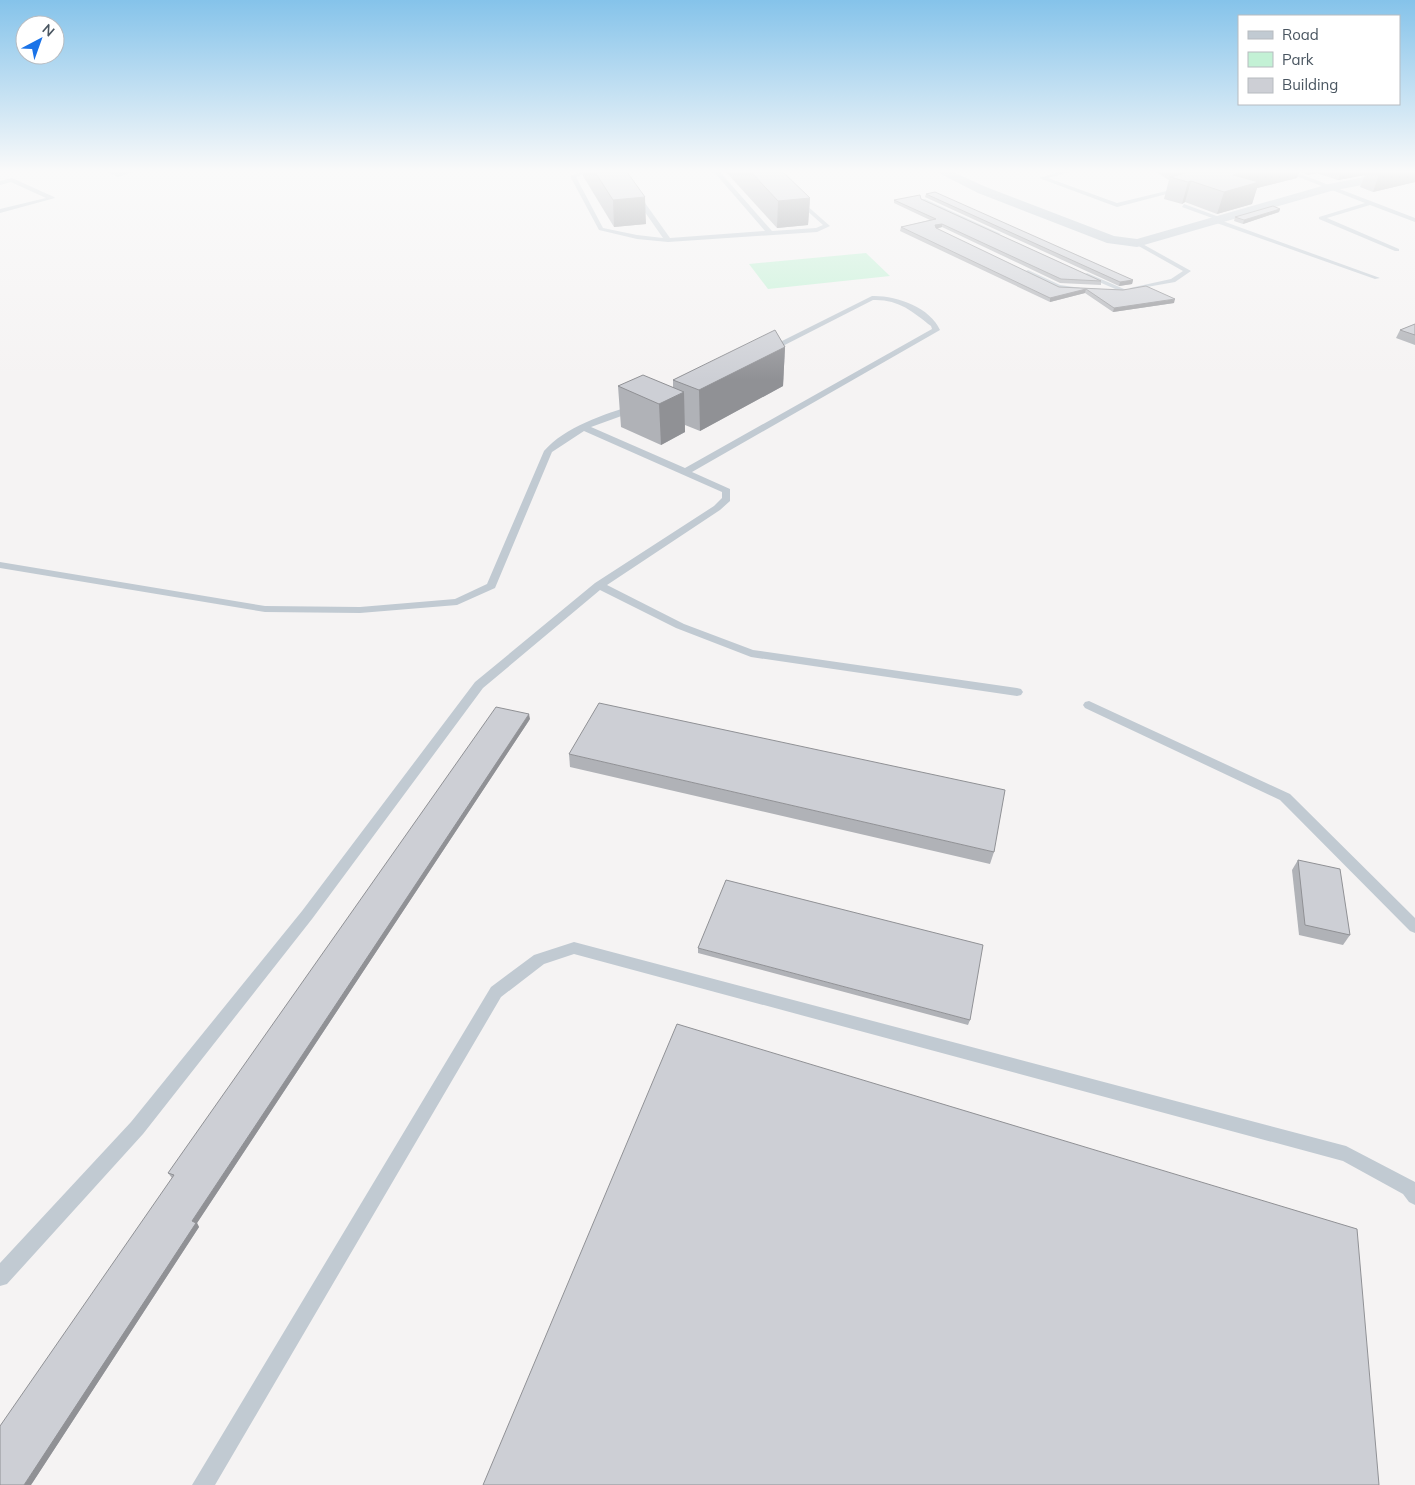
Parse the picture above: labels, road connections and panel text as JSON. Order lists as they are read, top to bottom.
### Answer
{
  "legend": ["Road", "Park", "Building"],
  "north": "top right"
}
